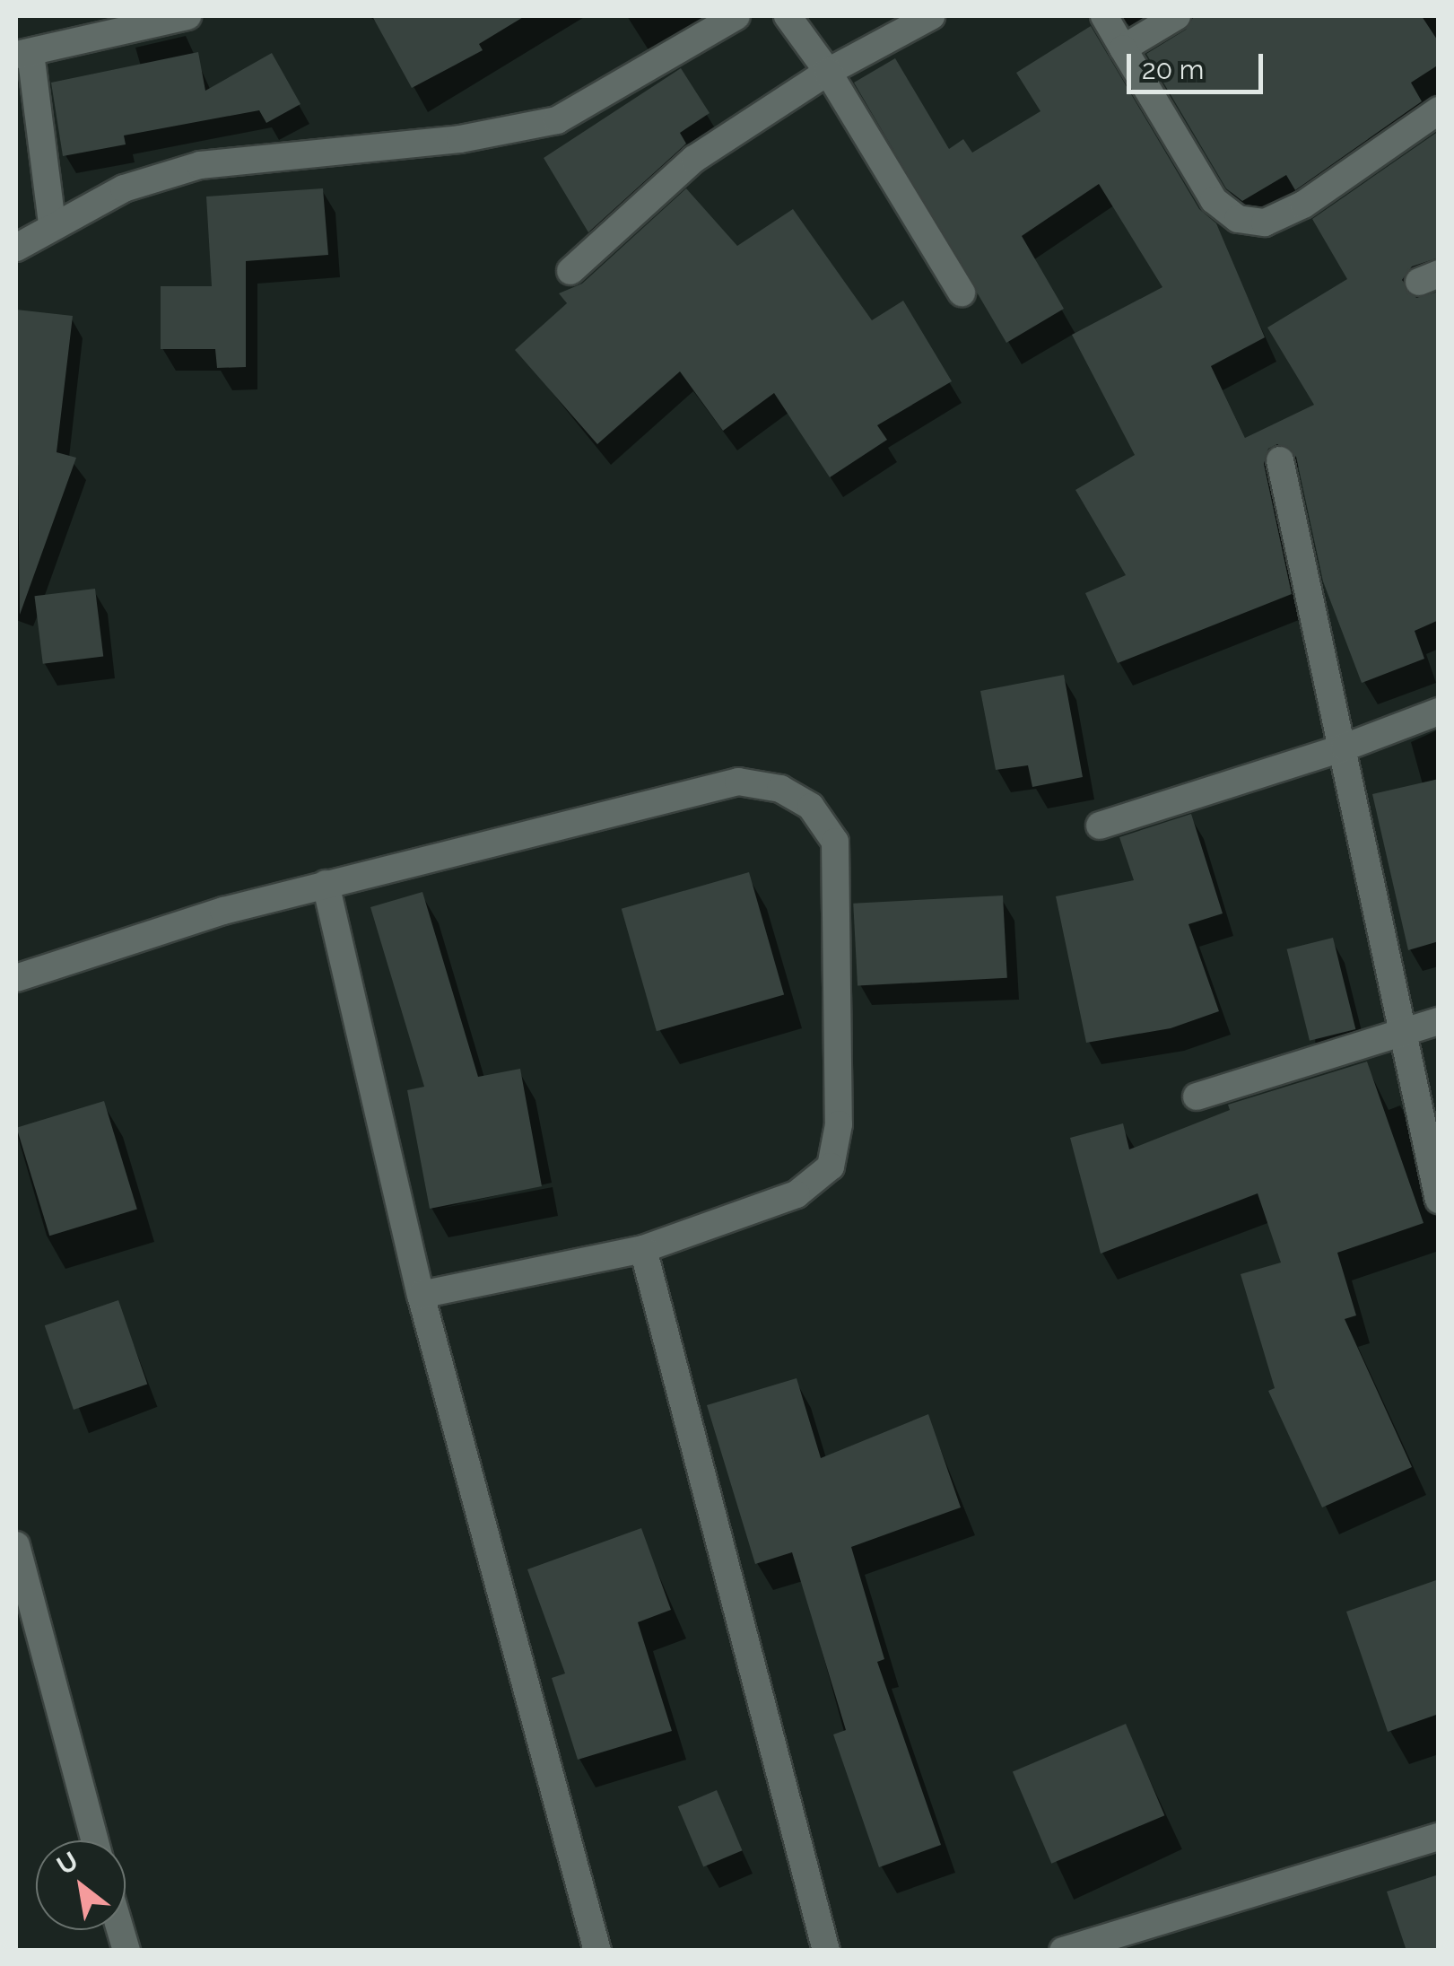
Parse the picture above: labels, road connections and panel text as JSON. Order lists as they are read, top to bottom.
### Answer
{
  "scale_bar": "20 m",
  "north": "top left"
}
